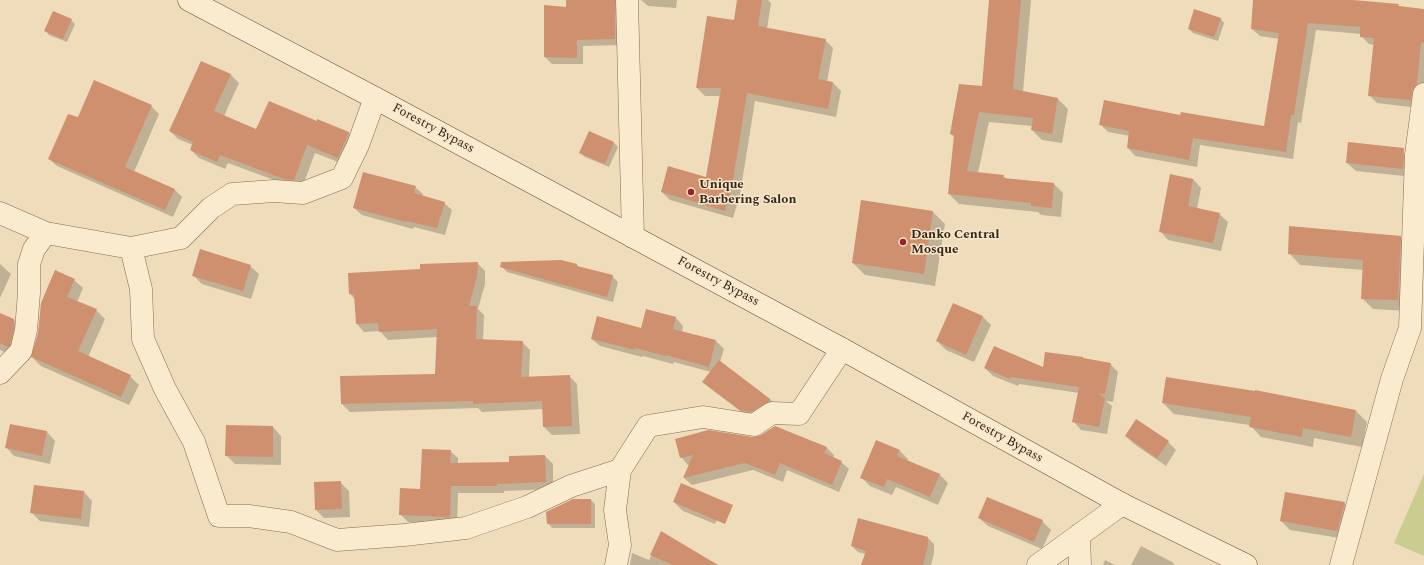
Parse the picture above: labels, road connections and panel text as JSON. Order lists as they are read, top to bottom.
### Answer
{
  "streets": {
    "street": ["Forestry Bypass"]
  },
  "places": ["Unique Barbering Salon", "Danko Central Mosque"]
}
